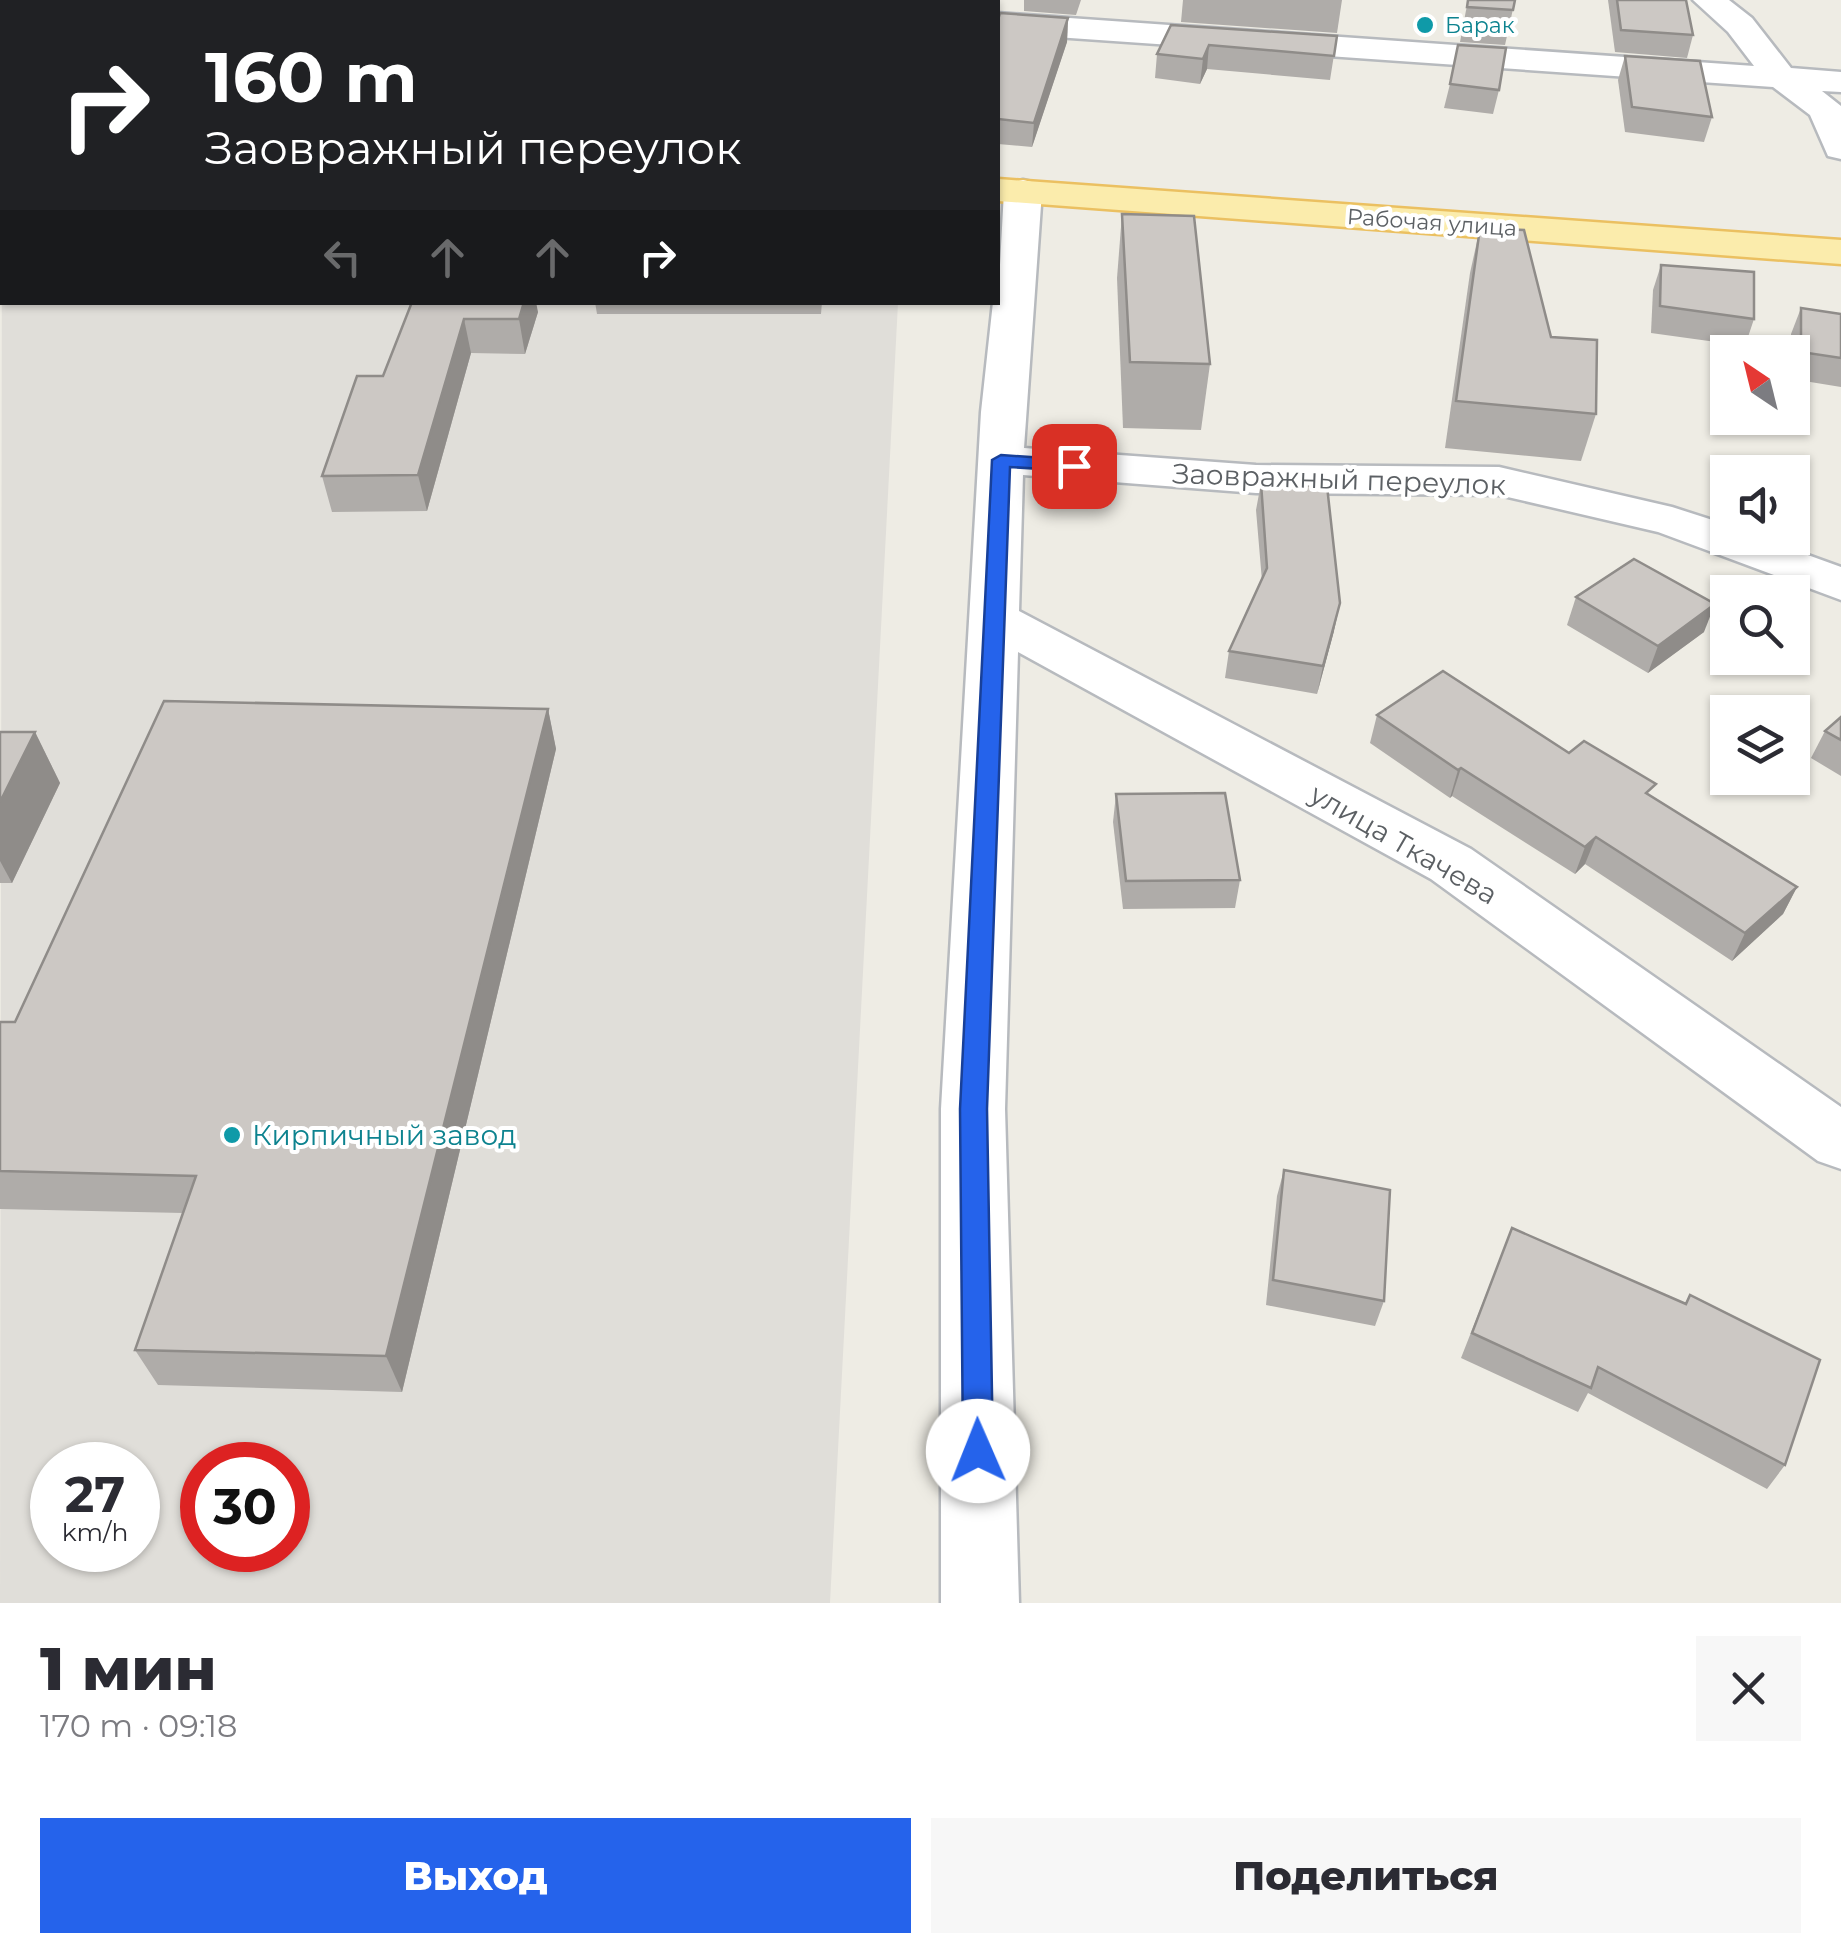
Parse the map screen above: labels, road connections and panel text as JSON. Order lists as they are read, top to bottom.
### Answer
{
  "streets": {
    "main road": ["Рабочая улица"],
    "street": ["Заовражный переулок", "улица Ткачева"]
  },
  "places": ["Барак", "Кирпичный завод"],
  "north": "top left",
  "page": {
    "turn": ["160 m", "Заовражный переулок"],
    "speed": "27 km/h",
    "limit": "30",
    "heading": ["1 мин", "170 m · 09:18"],
    "buttons": ["Выход", "Поделиться"]
  }
}
